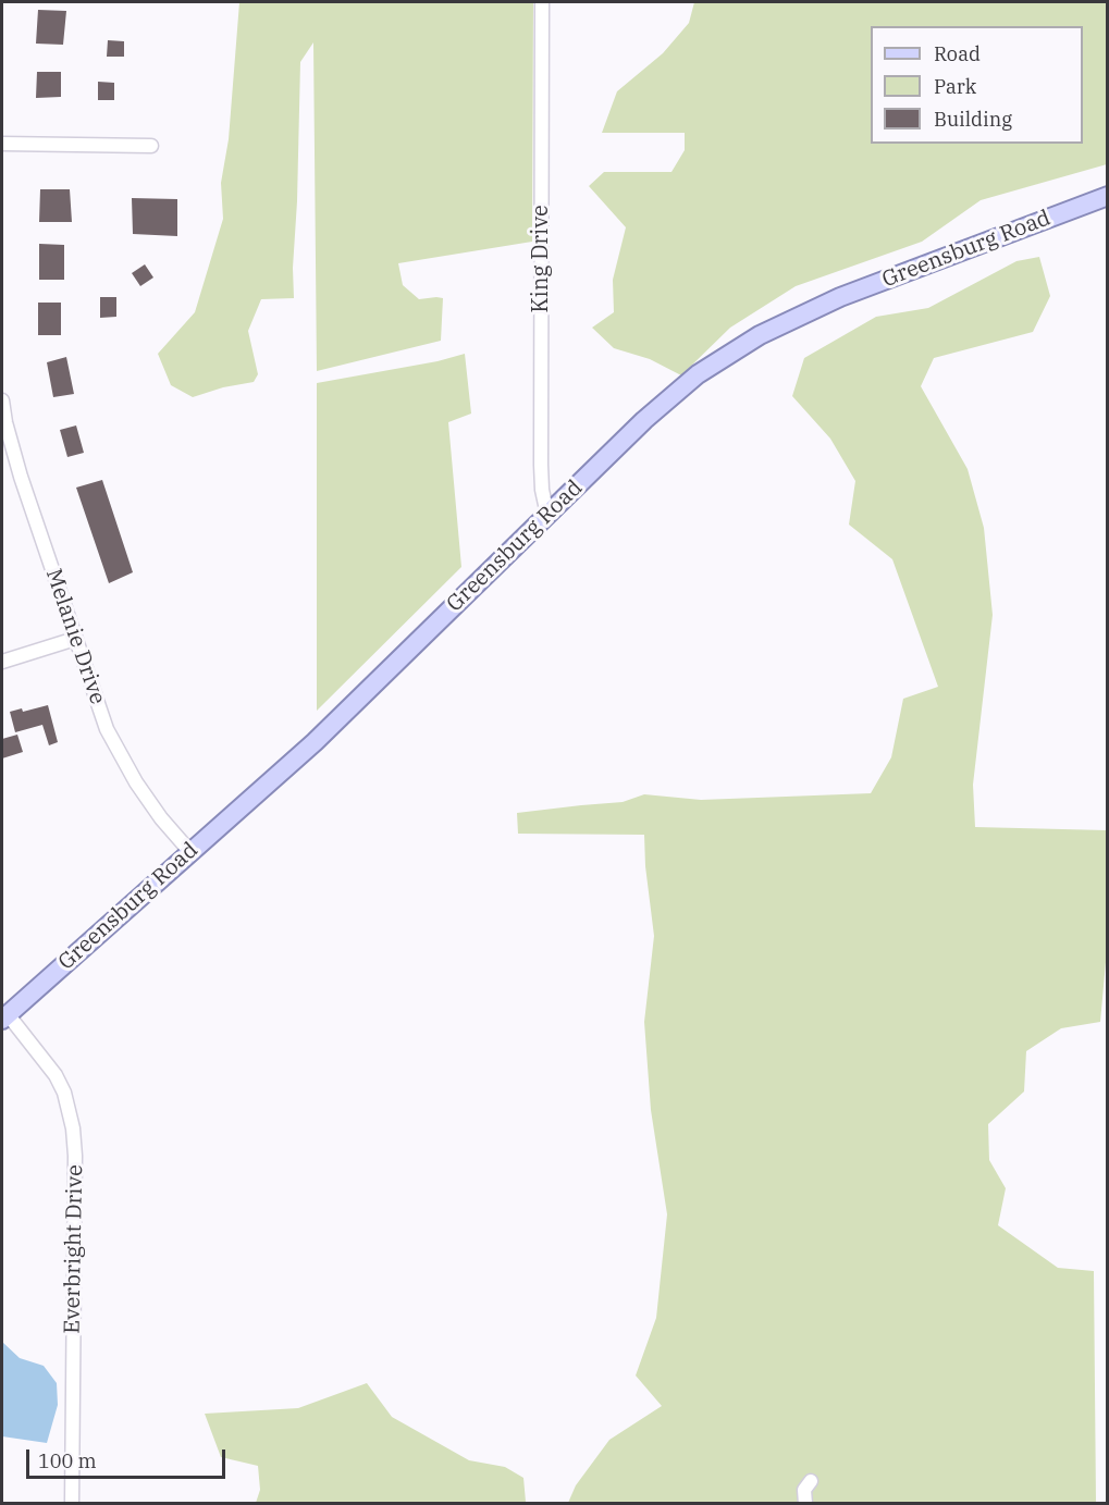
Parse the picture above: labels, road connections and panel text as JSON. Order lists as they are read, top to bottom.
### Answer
{
  "streets": {
    "main road": ["Greensburg Road"],
    "street": ["King Drive", "Melanie Drive", "Everbright Drive"]
  },
  "crossings": [
    ["Greensburg Road", "King Drive"],
    ["Greensburg Road", "Melanie Drive"],
    ["Greensburg Road", "Everbright Drive"]
  ],
  "legend": ["Road", "Park", "Building"],
  "scale_bar": "100 m"
}
